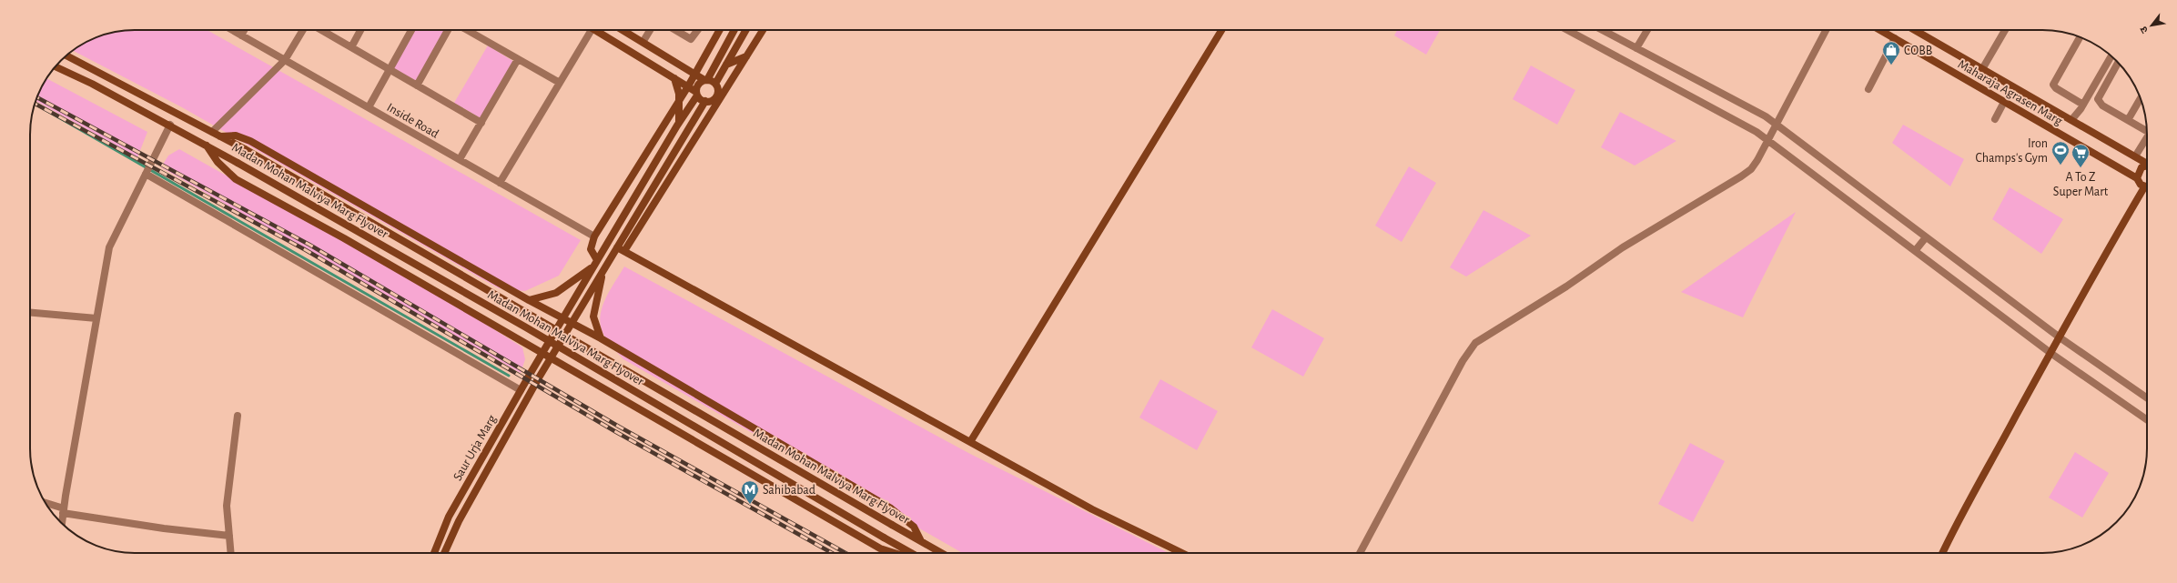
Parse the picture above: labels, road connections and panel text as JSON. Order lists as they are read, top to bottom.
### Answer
{
  "streets": {
    "main road": ["Maharaja Agrasen Marg", "Madan Mohan Malviya Marg Flyover", "Saur Urja Marg"],
    "street": ["Inside Road"]
  },
  "places": {
    "shop": ["COBB"],
    "sports": ["Iron Champs's Gym"],
    "supermarket": ["A To Z Super Mart"],
    "metro station": ["Sahibabad"]
  },
  "north": "bottom left"
}
